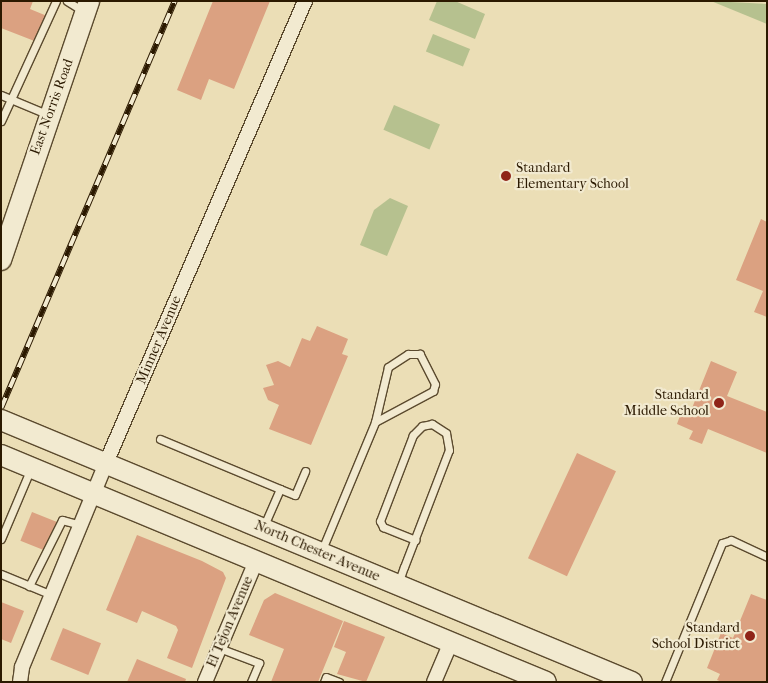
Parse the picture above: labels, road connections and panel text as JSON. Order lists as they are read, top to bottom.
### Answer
{
  "streets": {
    "main road": ["East Norris Road", "North Chester Avenue"],
    "street": ["Minner Avenue", "El Tejon Avenue"]
  },
  "crossings": [
    ["Minner Avenue", "North Chester Avenue"]
  ],
  "places": ["Standard Elementary School", "Standard Middle School", "Standard School District"]
}
